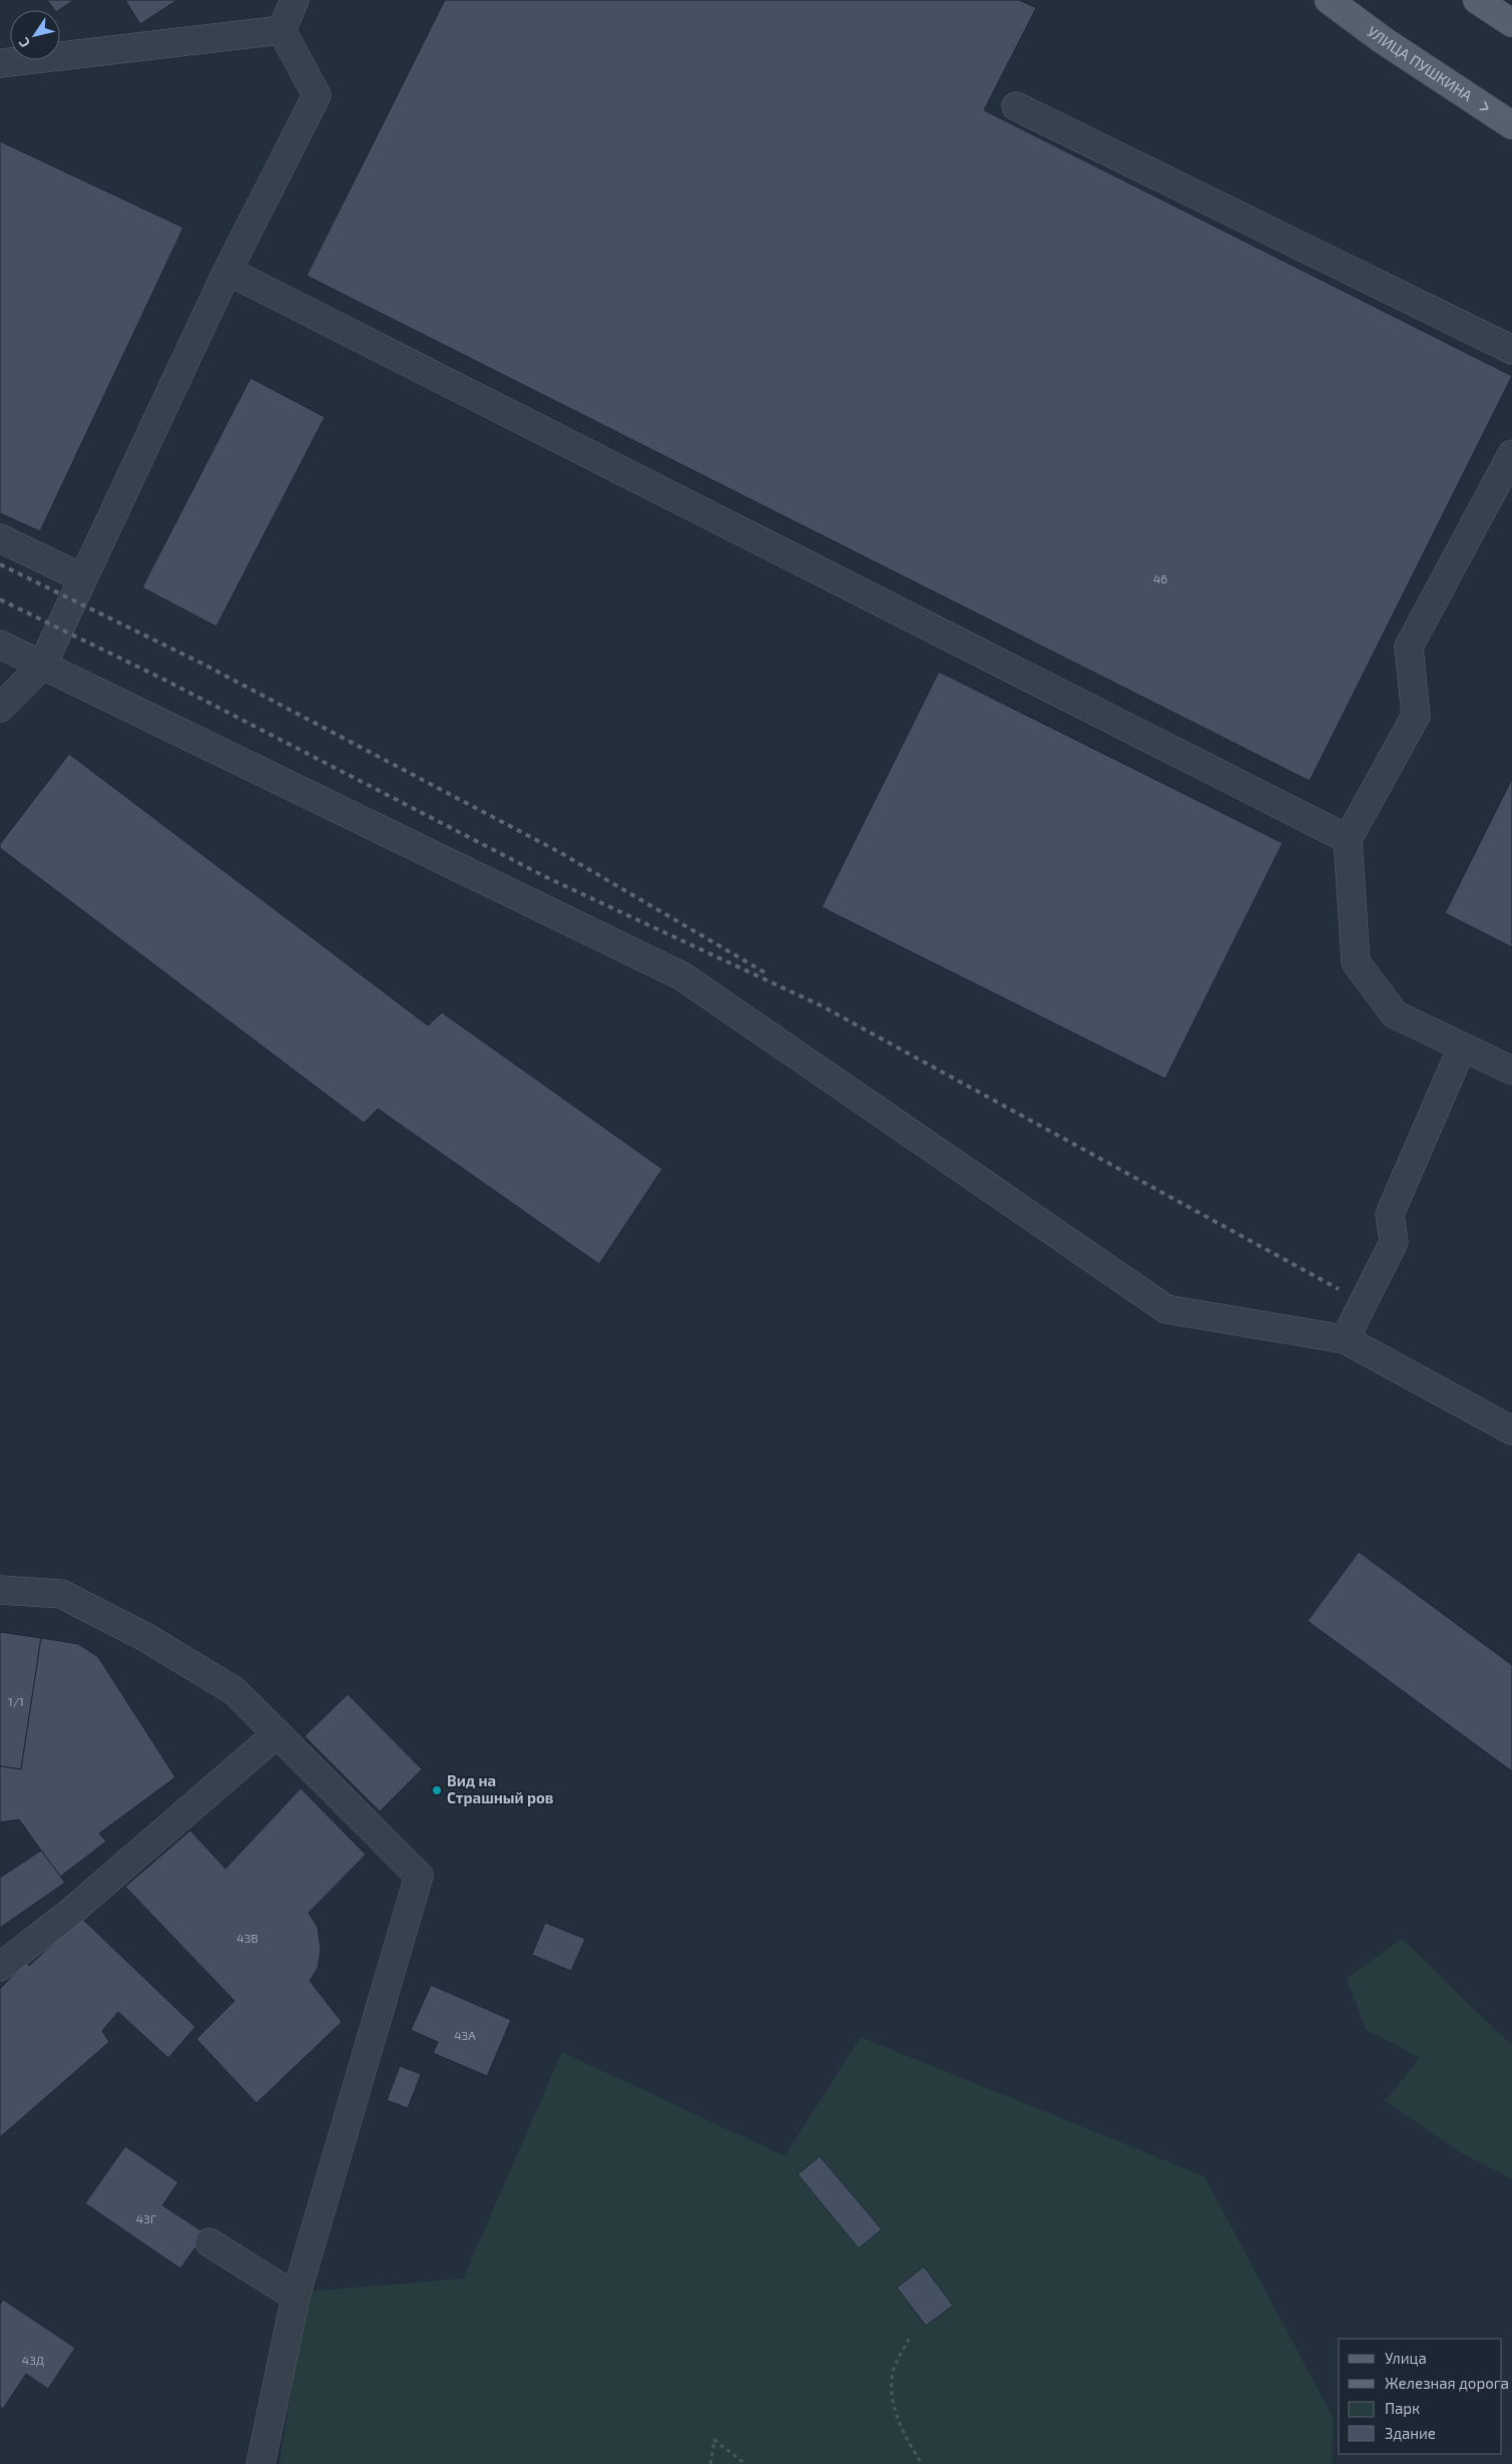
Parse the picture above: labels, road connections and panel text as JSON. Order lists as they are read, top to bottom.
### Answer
{
  "streets": {
    "main road": ["УЛИЦА ПУШКИНА"]
  },
  "one_way": ["УЛИЦА ПУШКИНА"],
  "places": ["Вид на Страшный ров"],
  "house_numbers": [
    "46",
    "1/1",
    "43В",
    "43А",
    "43Г",
    "43Д"
  ],
  "legend": [
    "Улица",
    "Железная дорога",
    "Парк",
    "Здание"
  ],
  "north": "bottom left"
}
